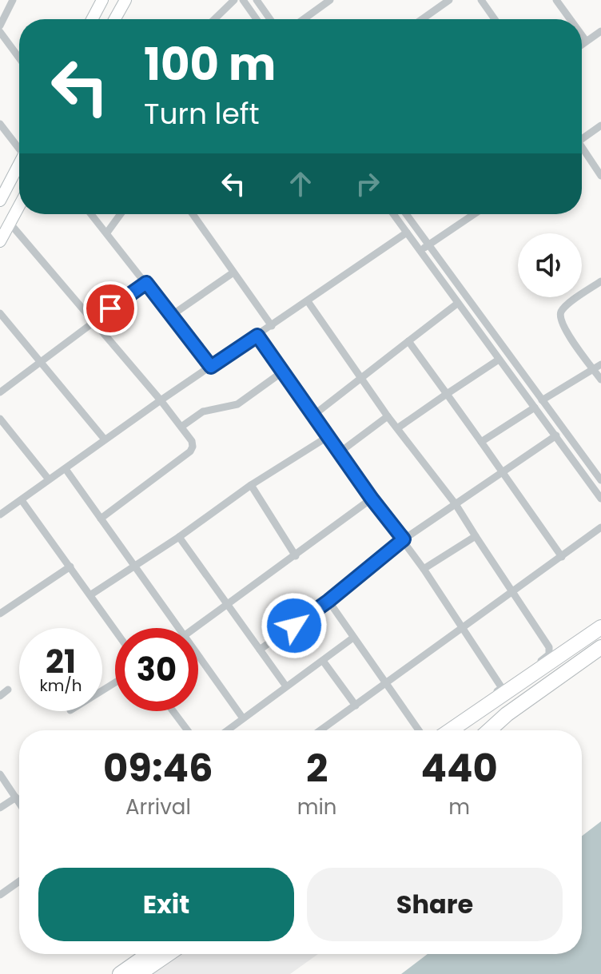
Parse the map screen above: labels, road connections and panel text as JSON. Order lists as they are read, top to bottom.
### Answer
{
  "page": {
    "turn": ["100 m", "Turn left"],
    "speed": "21 km/h",
    "limit": "30",
    "eta": [
      "09:46",
      "Arrival",
      "2",
      "min",
      "440",
      "m"
    ],
    "buttons": ["Exit", "Share"]
  }
}
